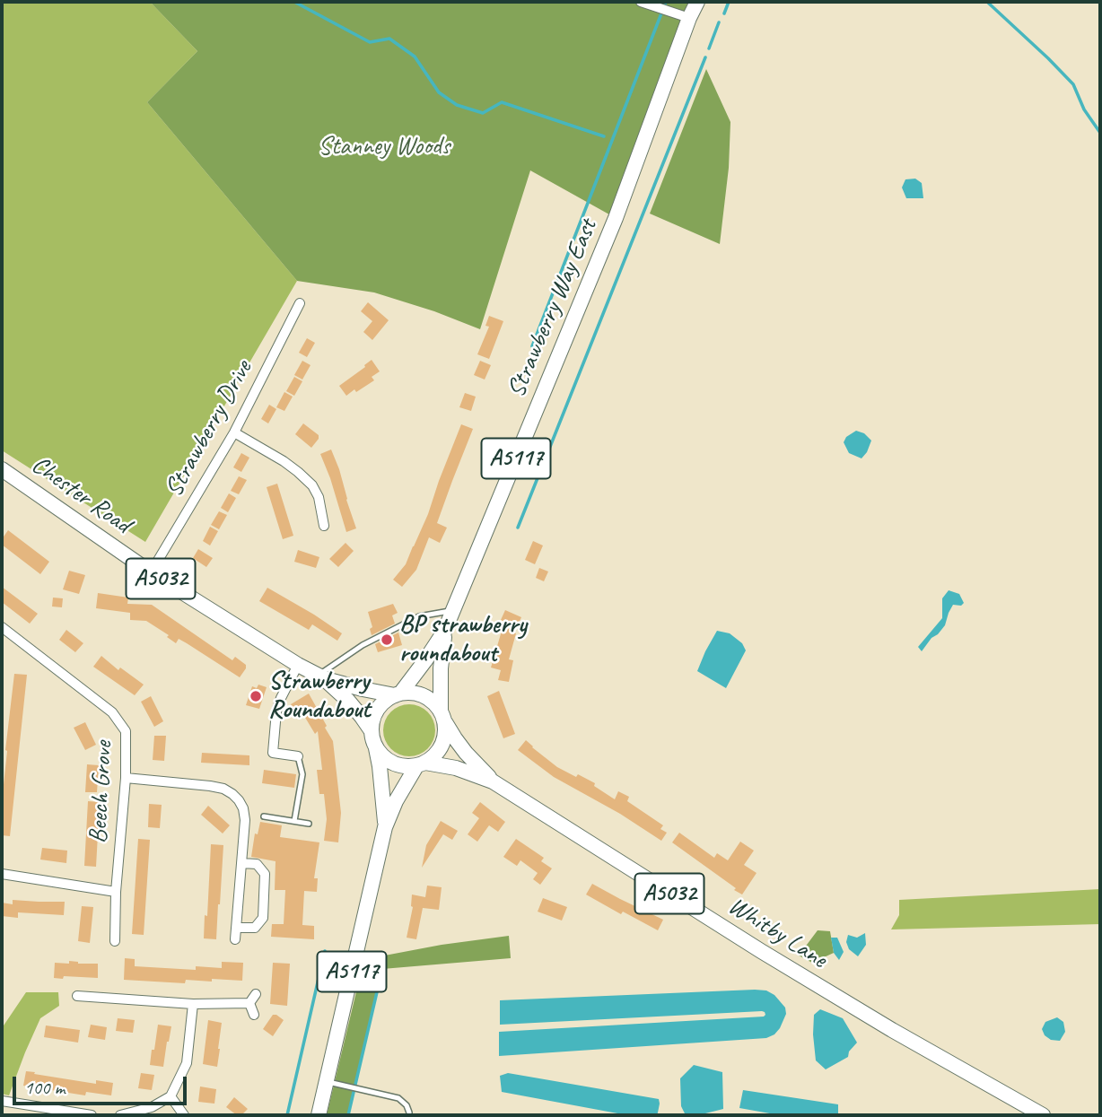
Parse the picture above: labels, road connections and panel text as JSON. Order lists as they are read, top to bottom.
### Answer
{
  "streets": {
    "main road": [
      "Strawberry Way East",
      "A5117",
      "Chester Road",
      "A5032",
      "Whitby Lane"
    ],
    "street": ["Strawberry Drive", "Beech Grove"]
  },
  "crossings": [
    ["Strawberry Way East", "A5117"],
    ["Strawberry Way East", "Chester Road"],
    ["Strawberry Way East", "Whitby Lane"],
    ["Strawberry Drive", "Chester Road"],
    ["A5117", "Chester Road"],
    ["A5117", "Whitby Lane"],
    ["Chester Road", "Whitby Lane"]
  ],
  "parks": ["Stanney Woods"],
  "places": ["BP strawberry roundabout", "Strawberry Roundabout"],
  "scale_bar": "100 m"
}
